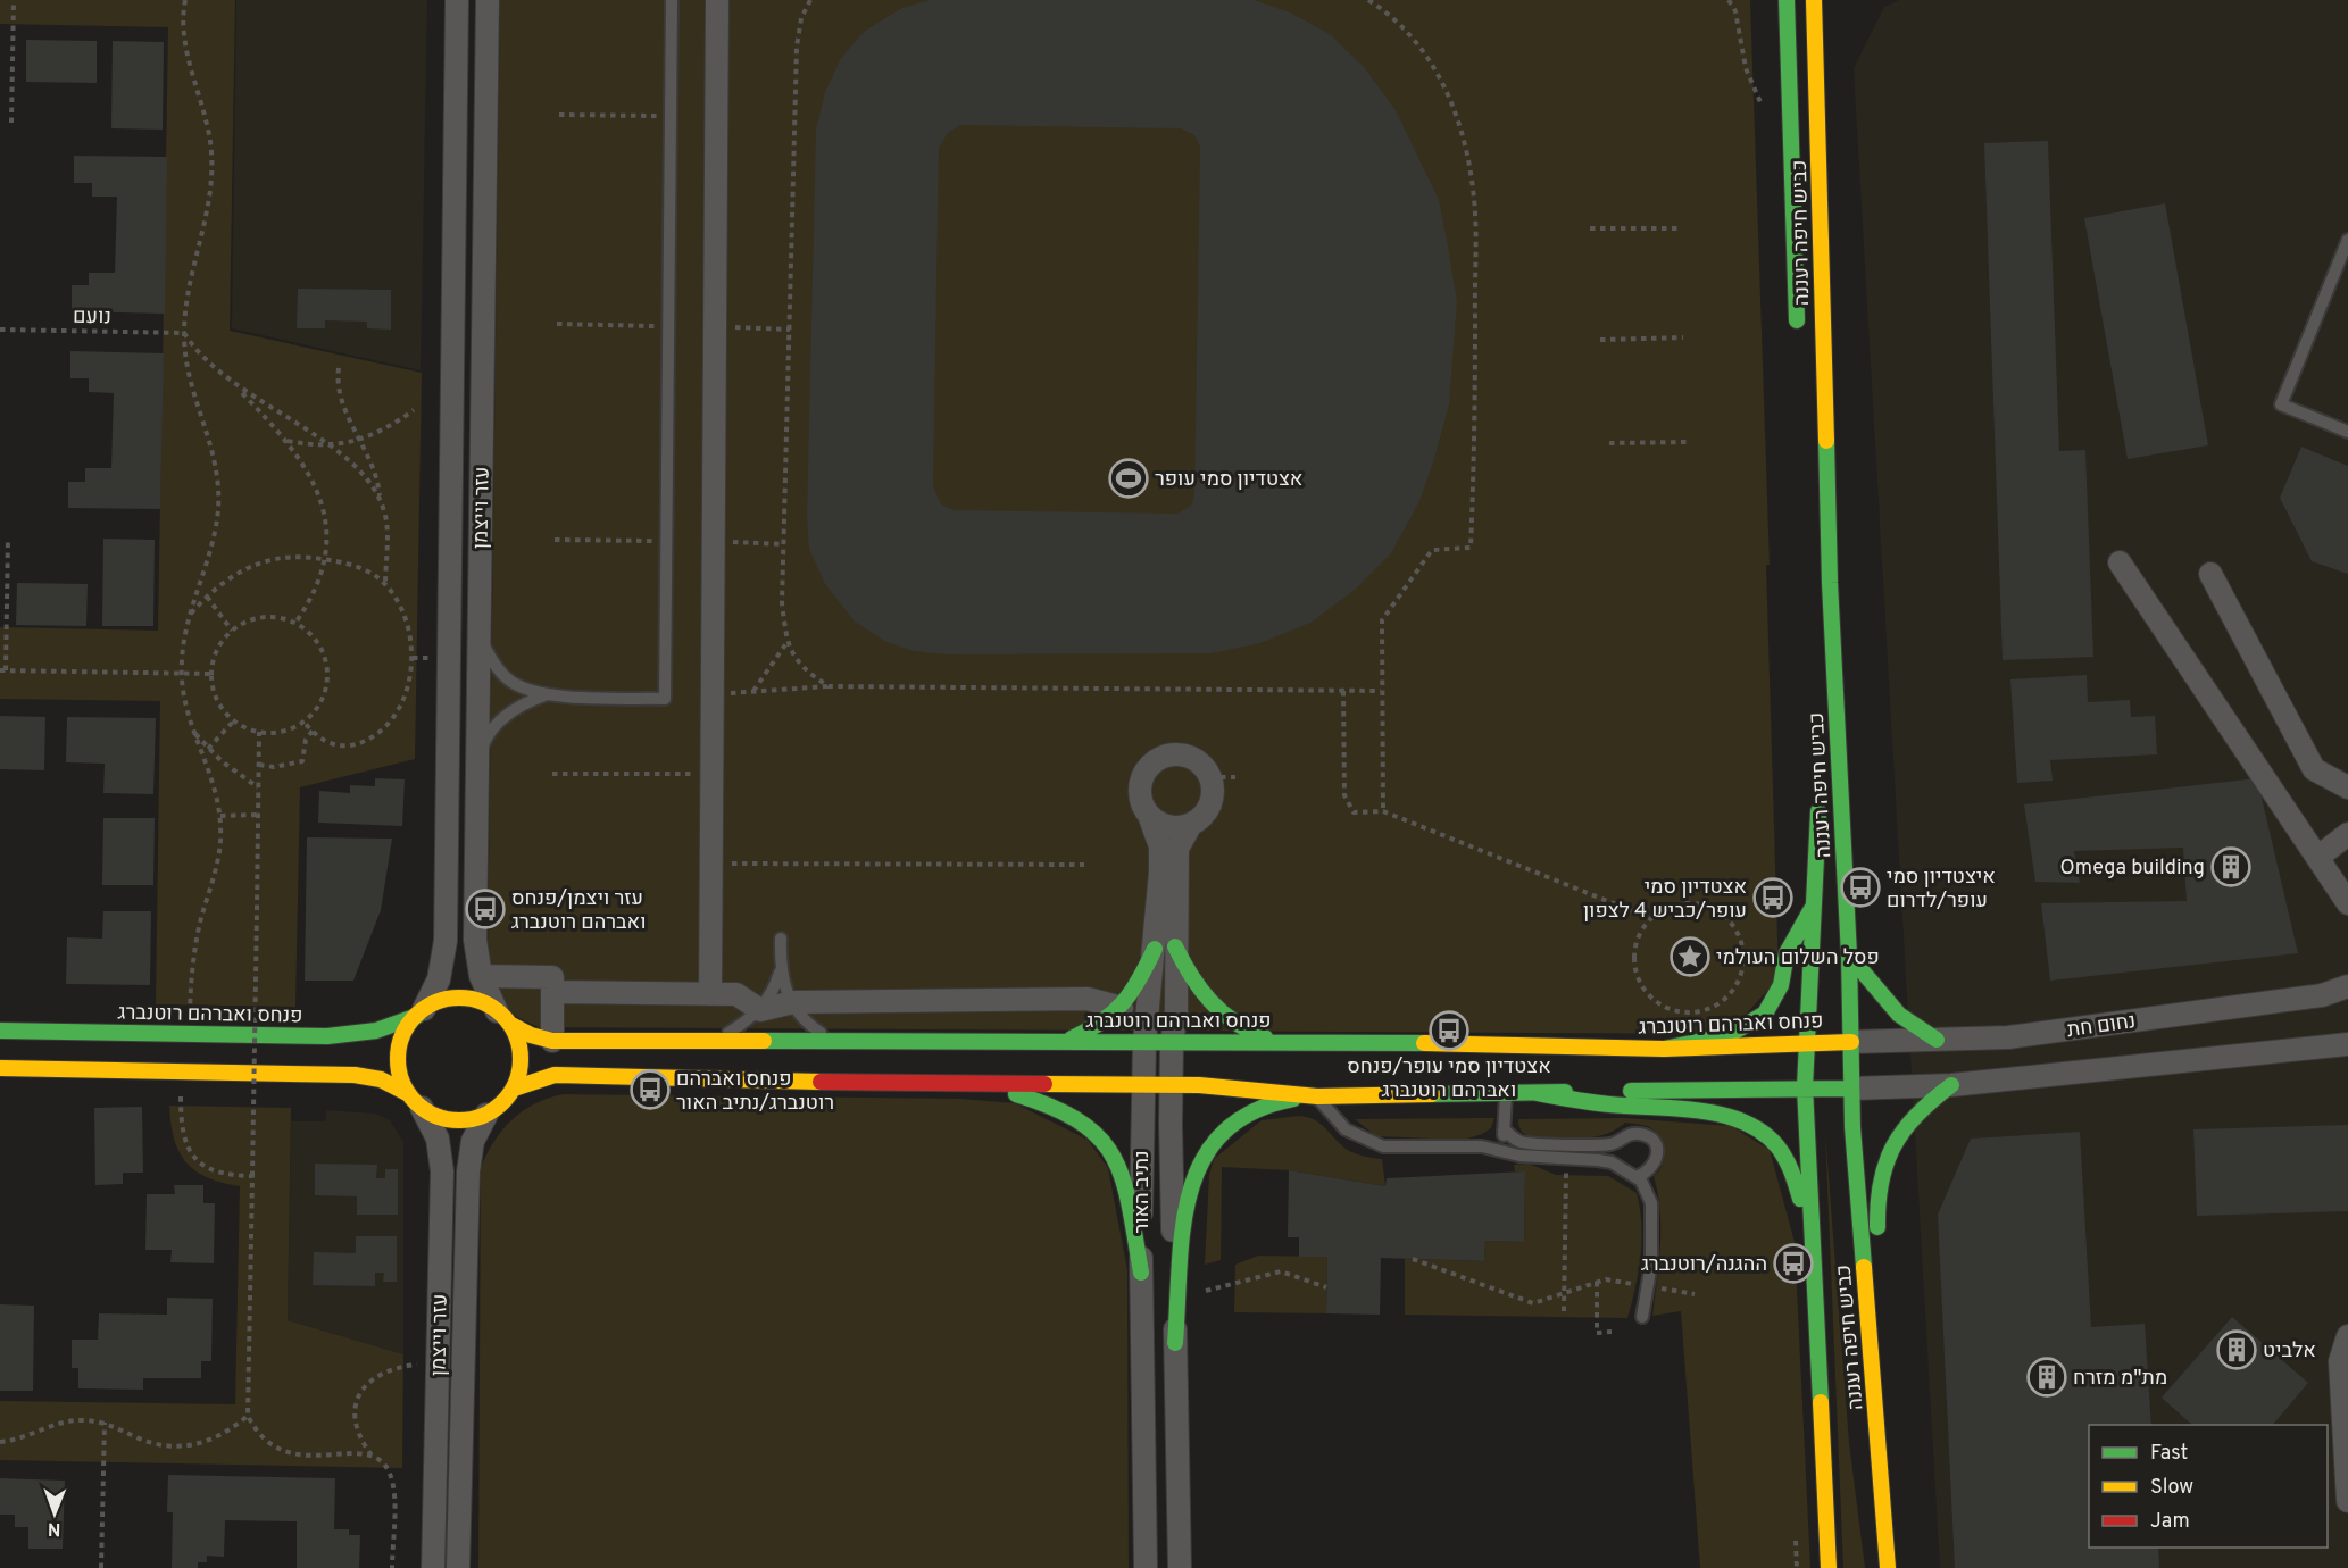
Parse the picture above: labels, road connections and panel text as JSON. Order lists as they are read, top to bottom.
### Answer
{
  "streets": {
    "main road": ["כביש חיפה רעננה", "פנחס ואברהם רוטנברג"],
    "street": ["עזר וייצמן", "נחום חת", "נתיב האור"],
    "path": ["נועם"]
  },
  "crossings": [
    ["כביש חיפה רעננה", "פנחס ואברהם רוטנברג"],
    ["כביש חיפה רעננה", "נחום חת"],
    ["עזר וייצמן", "פנחס ואברהם רוטנברג"],
    ["פנחס ואברהם רוטנברג", "נחום חת"],
    ["פנחס ואברהם רוטנברג", "נתיב האור"]
  ],
  "places": {
    "sports": ["אצטדיון סמי עופר"],
    "building": ["Omega building", "אלביט", "מת\"מ מזרח"],
    "bus stop": [
      "איצטדיון סמי עופר/לדרום",
      "אצטדיון סמי עופר/כביש 4 לצפון",
      "עזר ויצמן/פנחס ואברהם רוטנברג",
      "אצטדיון סמי עופר/פנחס ואברהם רוטנברג",
      "פנחס ואברהם רוטנברג/נתיב האור",
      "ההגנה/רוטנברג"
    ],
    "place": ["פסל השלום העולמי"]
  },
  "legend": ["Fast", "Slow", "Jam"],
  "north": "bottom"
}
